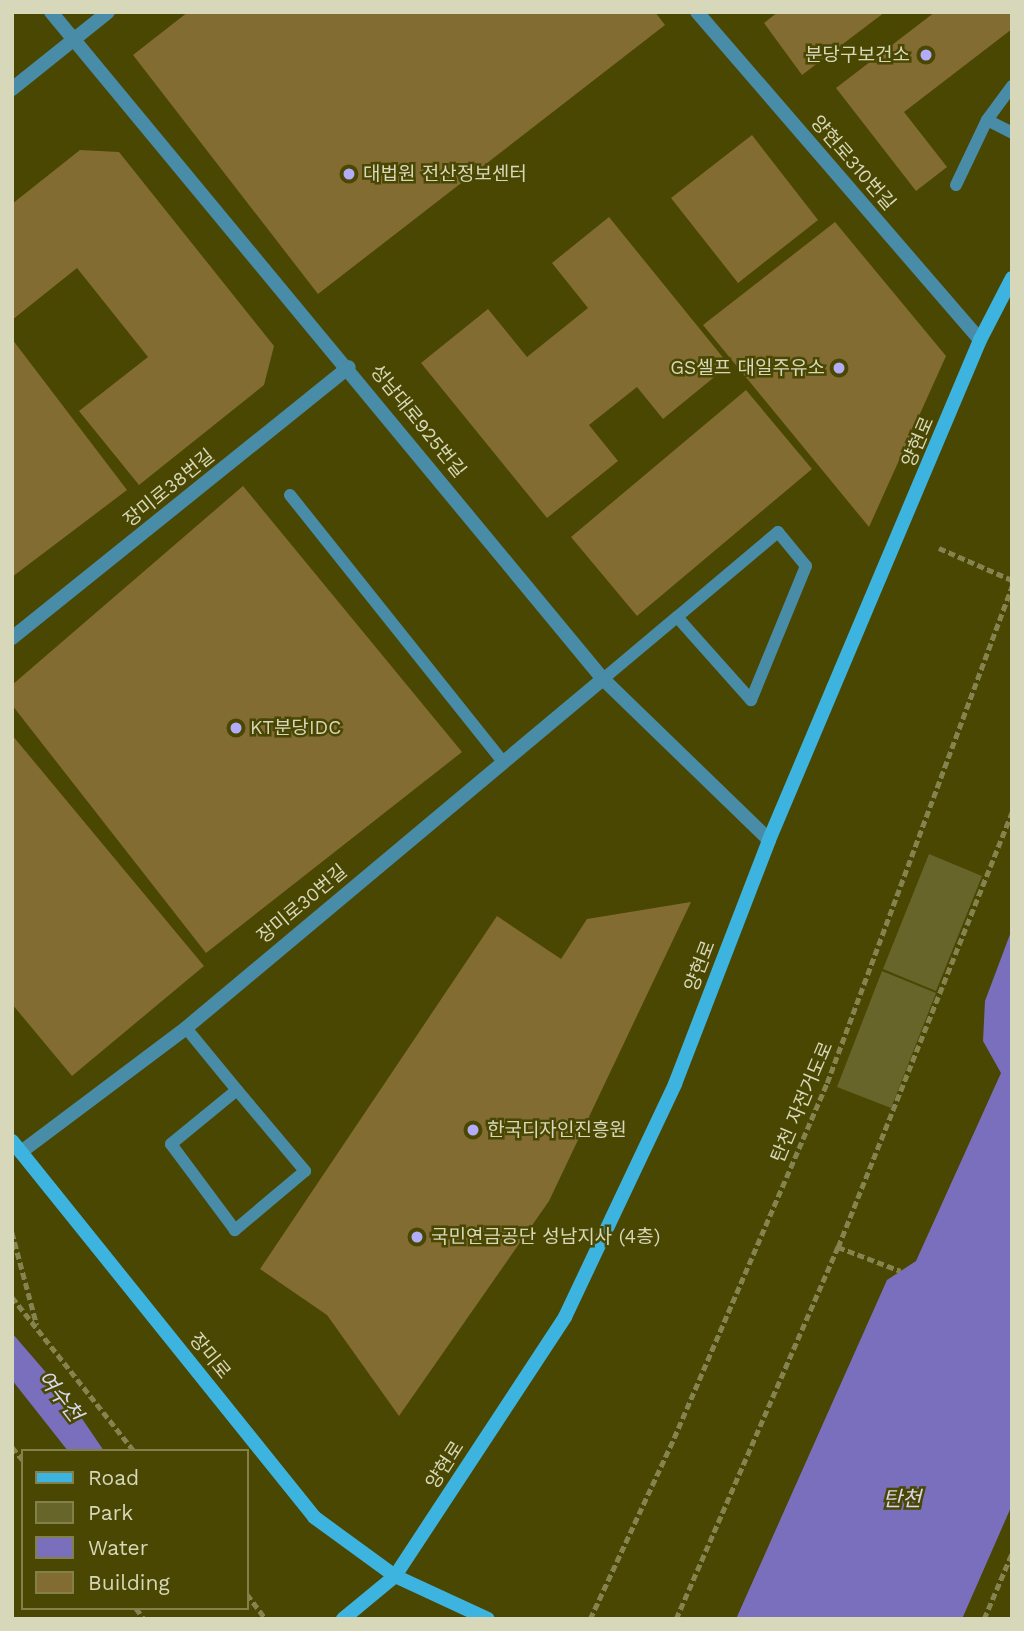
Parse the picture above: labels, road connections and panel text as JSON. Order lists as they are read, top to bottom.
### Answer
{
  "streets": {
    "main road": ["양현로", "장미로"],
    "street": [
      "양현로310번길",
      "성남대로925번길",
      "장미로38번길",
      "장미로30번길"
    ],
    "path": ["탄천 자전거도로"]
  },
  "crossings": [
    ["양현로310번길", "양현로"],
    ["성남대로925번길", "양현로"],
    ["성남대로925번길", "장미로38번길"],
    ["성남대로925번길", "장미로30번길"],
    ["양현로", "장미로"],
    ["장미로30번길", "장미로"]
  ],
  "water": ["여수천", "탄천"],
  "places": [
    "분당구보건소",
    "대법원 전산정보센터",
    "GS셀프 대일주유소",
    "KT분당IDC",
    "한국디자인진흥원",
    "국민연금공단 성남지사 (4층)"
  ],
  "legend": [
    "Road",
    "Park",
    "Water",
    "Building"
  ]
}
